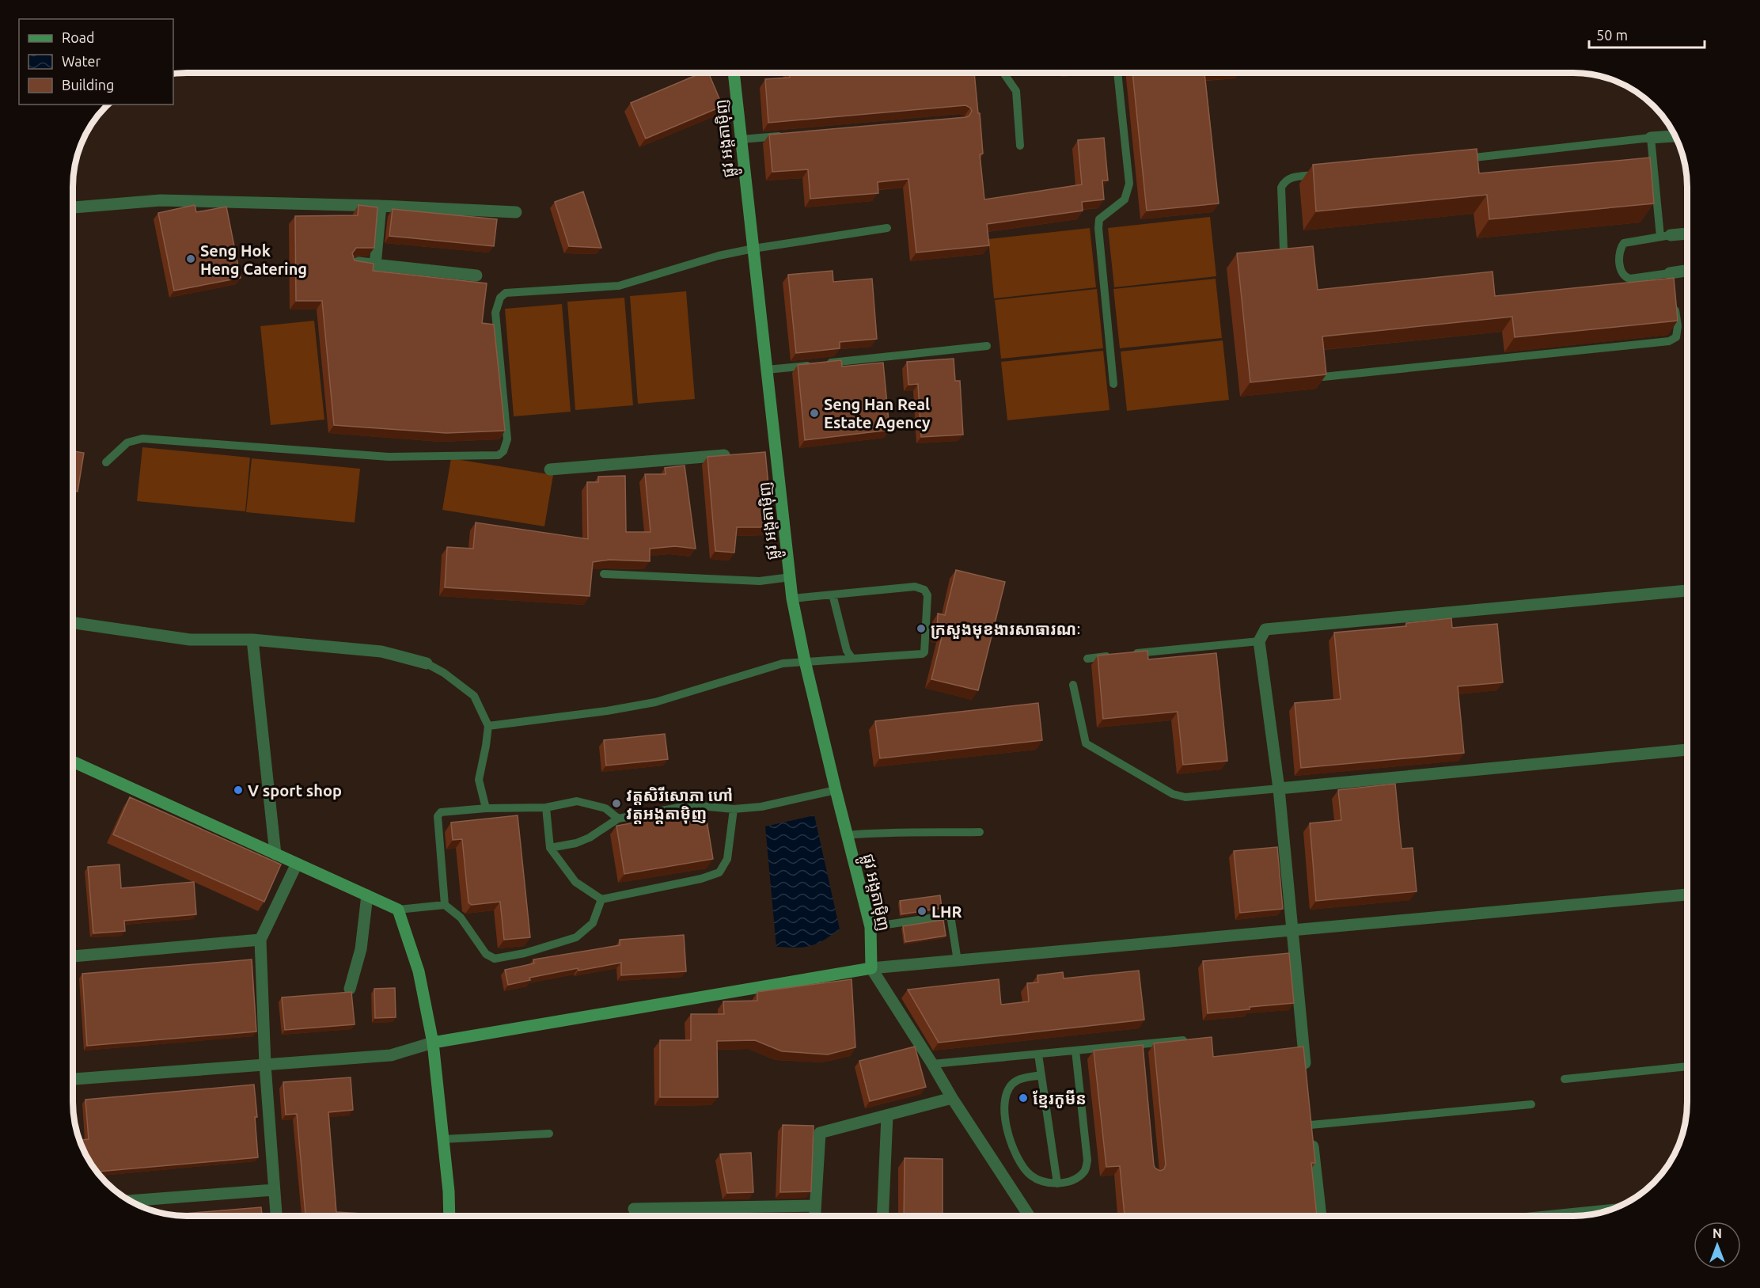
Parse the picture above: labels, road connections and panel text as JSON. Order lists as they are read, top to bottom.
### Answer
{
  "streets": {
    "street": ["ផ្លូវ អង្តតាម៉ិញ"]
  },
  "places": [
    "Seng Hok Heng Catering",
    "Seng Han Real Estate Agency",
    "ក្រសួងមុខងារសាធារណៈ",
    "V sport shop",
    "វត្តសិរីសោភា ហៅ វត្តអង្តតាម៉ិញ",
    "LHR",
    "ខ្មែរកូមីន"
  ],
  "legend": ["Road", "Water", "Building"],
  "scale_bar": "50 m",
  "north": "top"
}
